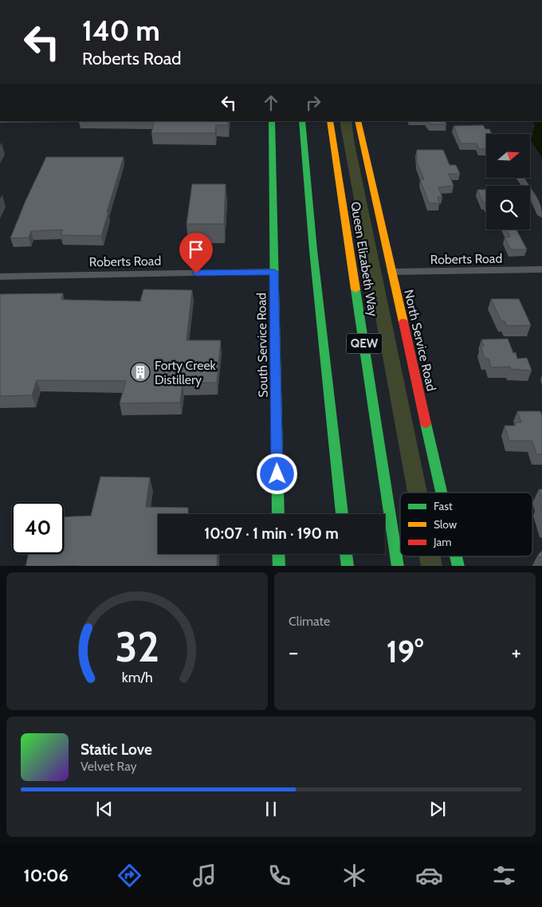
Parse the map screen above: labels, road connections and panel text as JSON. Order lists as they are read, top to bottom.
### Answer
{
  "streets": {
    "main road": [
      "Queen Elizabeth Way",
      "North Service Road",
      "QEW",
      "South Service Road"
    ],
    "street": ["Roberts Road"]
  },
  "crossings": [
    ["Roberts Road", "North Service Road"],
    ["Roberts Road", "South Service Road"]
  ],
  "places": {
    "building": ["Forty Creek Distillery"]
  },
  "legend": ["Fast", "Slow", "Jam"],
  "north": "right",
  "page": {
    "turn": ["140 m", "Roberts Road"],
    "limit": "40",
    "trip": "10:07 · 1 min · 190 m",
    "tile": "Climate",
    "heat": ["−", "19°", "+"],
    "song": ["Static Love", "Velvet Ray"],
    "tabs": "10:06",
    "gauge": ["32", "km/h"]
  }
}
